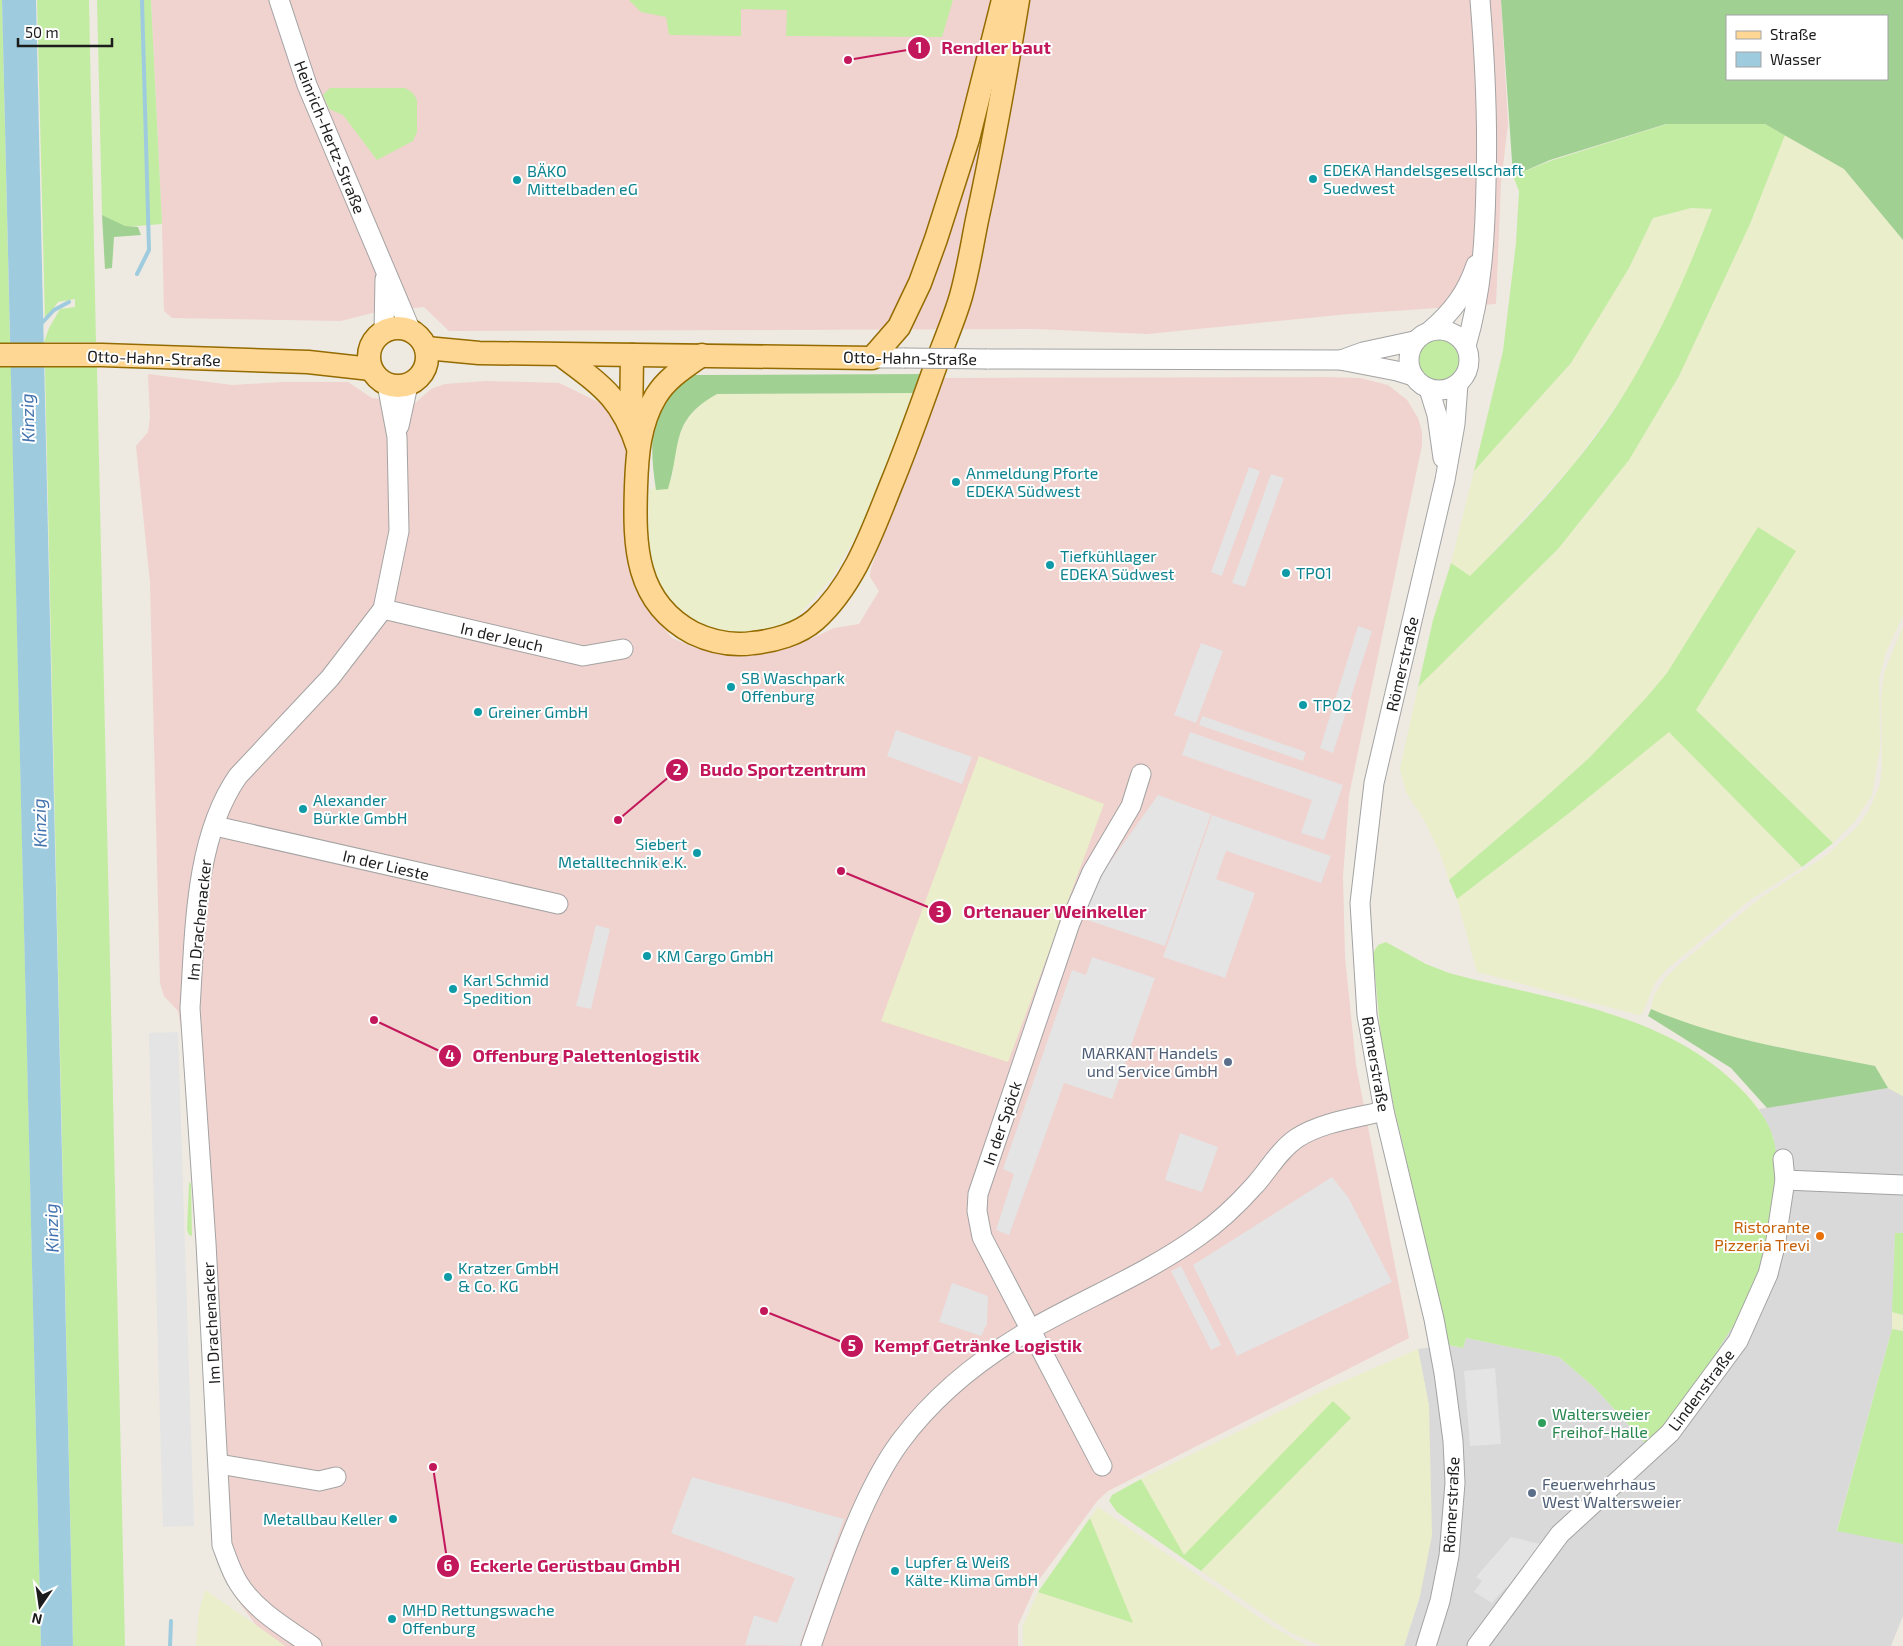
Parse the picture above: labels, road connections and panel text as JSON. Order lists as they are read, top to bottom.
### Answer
{
  "streets": {
    "main road": ["Otto-Hahn-Straße"],
    "street": [
      "Heinrich-Hertz-Straße",
      "In der Jeuch",
      "Römerstraße",
      "In der Lieste",
      "Im Drachenacker",
      "In der Spöck",
      "Lindenstraße"
    ]
  },
  "crossings": [
    ["Heinrich-Hertz-Straße", "Otto-Hahn-Straße"],
    ["Heinrich-Hertz-Straße", "Im Drachenacker"],
    ["Otto-Hahn-Straße", "Römerstraße"],
    ["Otto-Hahn-Straße", "Im Drachenacker"],
    ["In der Jeuch", "Im Drachenacker"],
    ["In der Lieste", "Im Drachenacker"]
  ],
  "water": ["Kinzig"],
  "places": [
    "Rendler baut",
    "EDEKA Handelsgesellschaft Suedwest",
    "BÄKO Mittelbaden eG",
    "Anmeldung Pforte EDEKA Südwest",
    "Tiefkühllager EDEKA Südwest",
    "TPO1",
    "SB Waschpark Offenburg",
    "TPO2",
    "Greiner GmbH",
    "Alexander Bürkle GmbH",
    "Budo Sportzentrum",
    "Siebert Metalltechnik e.K.",
    "Ortenauer Weinkeller",
    "KM Cargo GmbH",
    "Karl Schmid Spedition",
    "Offenburg Palettenlogistik",
    "MARKANT Handels und Service GmbH",
    "Ristorante Pizzeria Trevi",
    "Kratzer GmbH & Co. KG",
    "Kempf Getränke Logistik",
    "Waltersweier Freihof-Halle",
    "Eckerle Gerüstbau GmbH",
    "Feuerwehrhaus West Waltersweier",
    "Metallbau Keller",
    "Lupfer & Weiß Kälte-Klima GmbH",
    "MHD Rettungswache Offenburg"
  ],
  "legend": ["Straße", "Wasser"],
  "scale_bar": "50 m",
  "north": "bottom"
}
